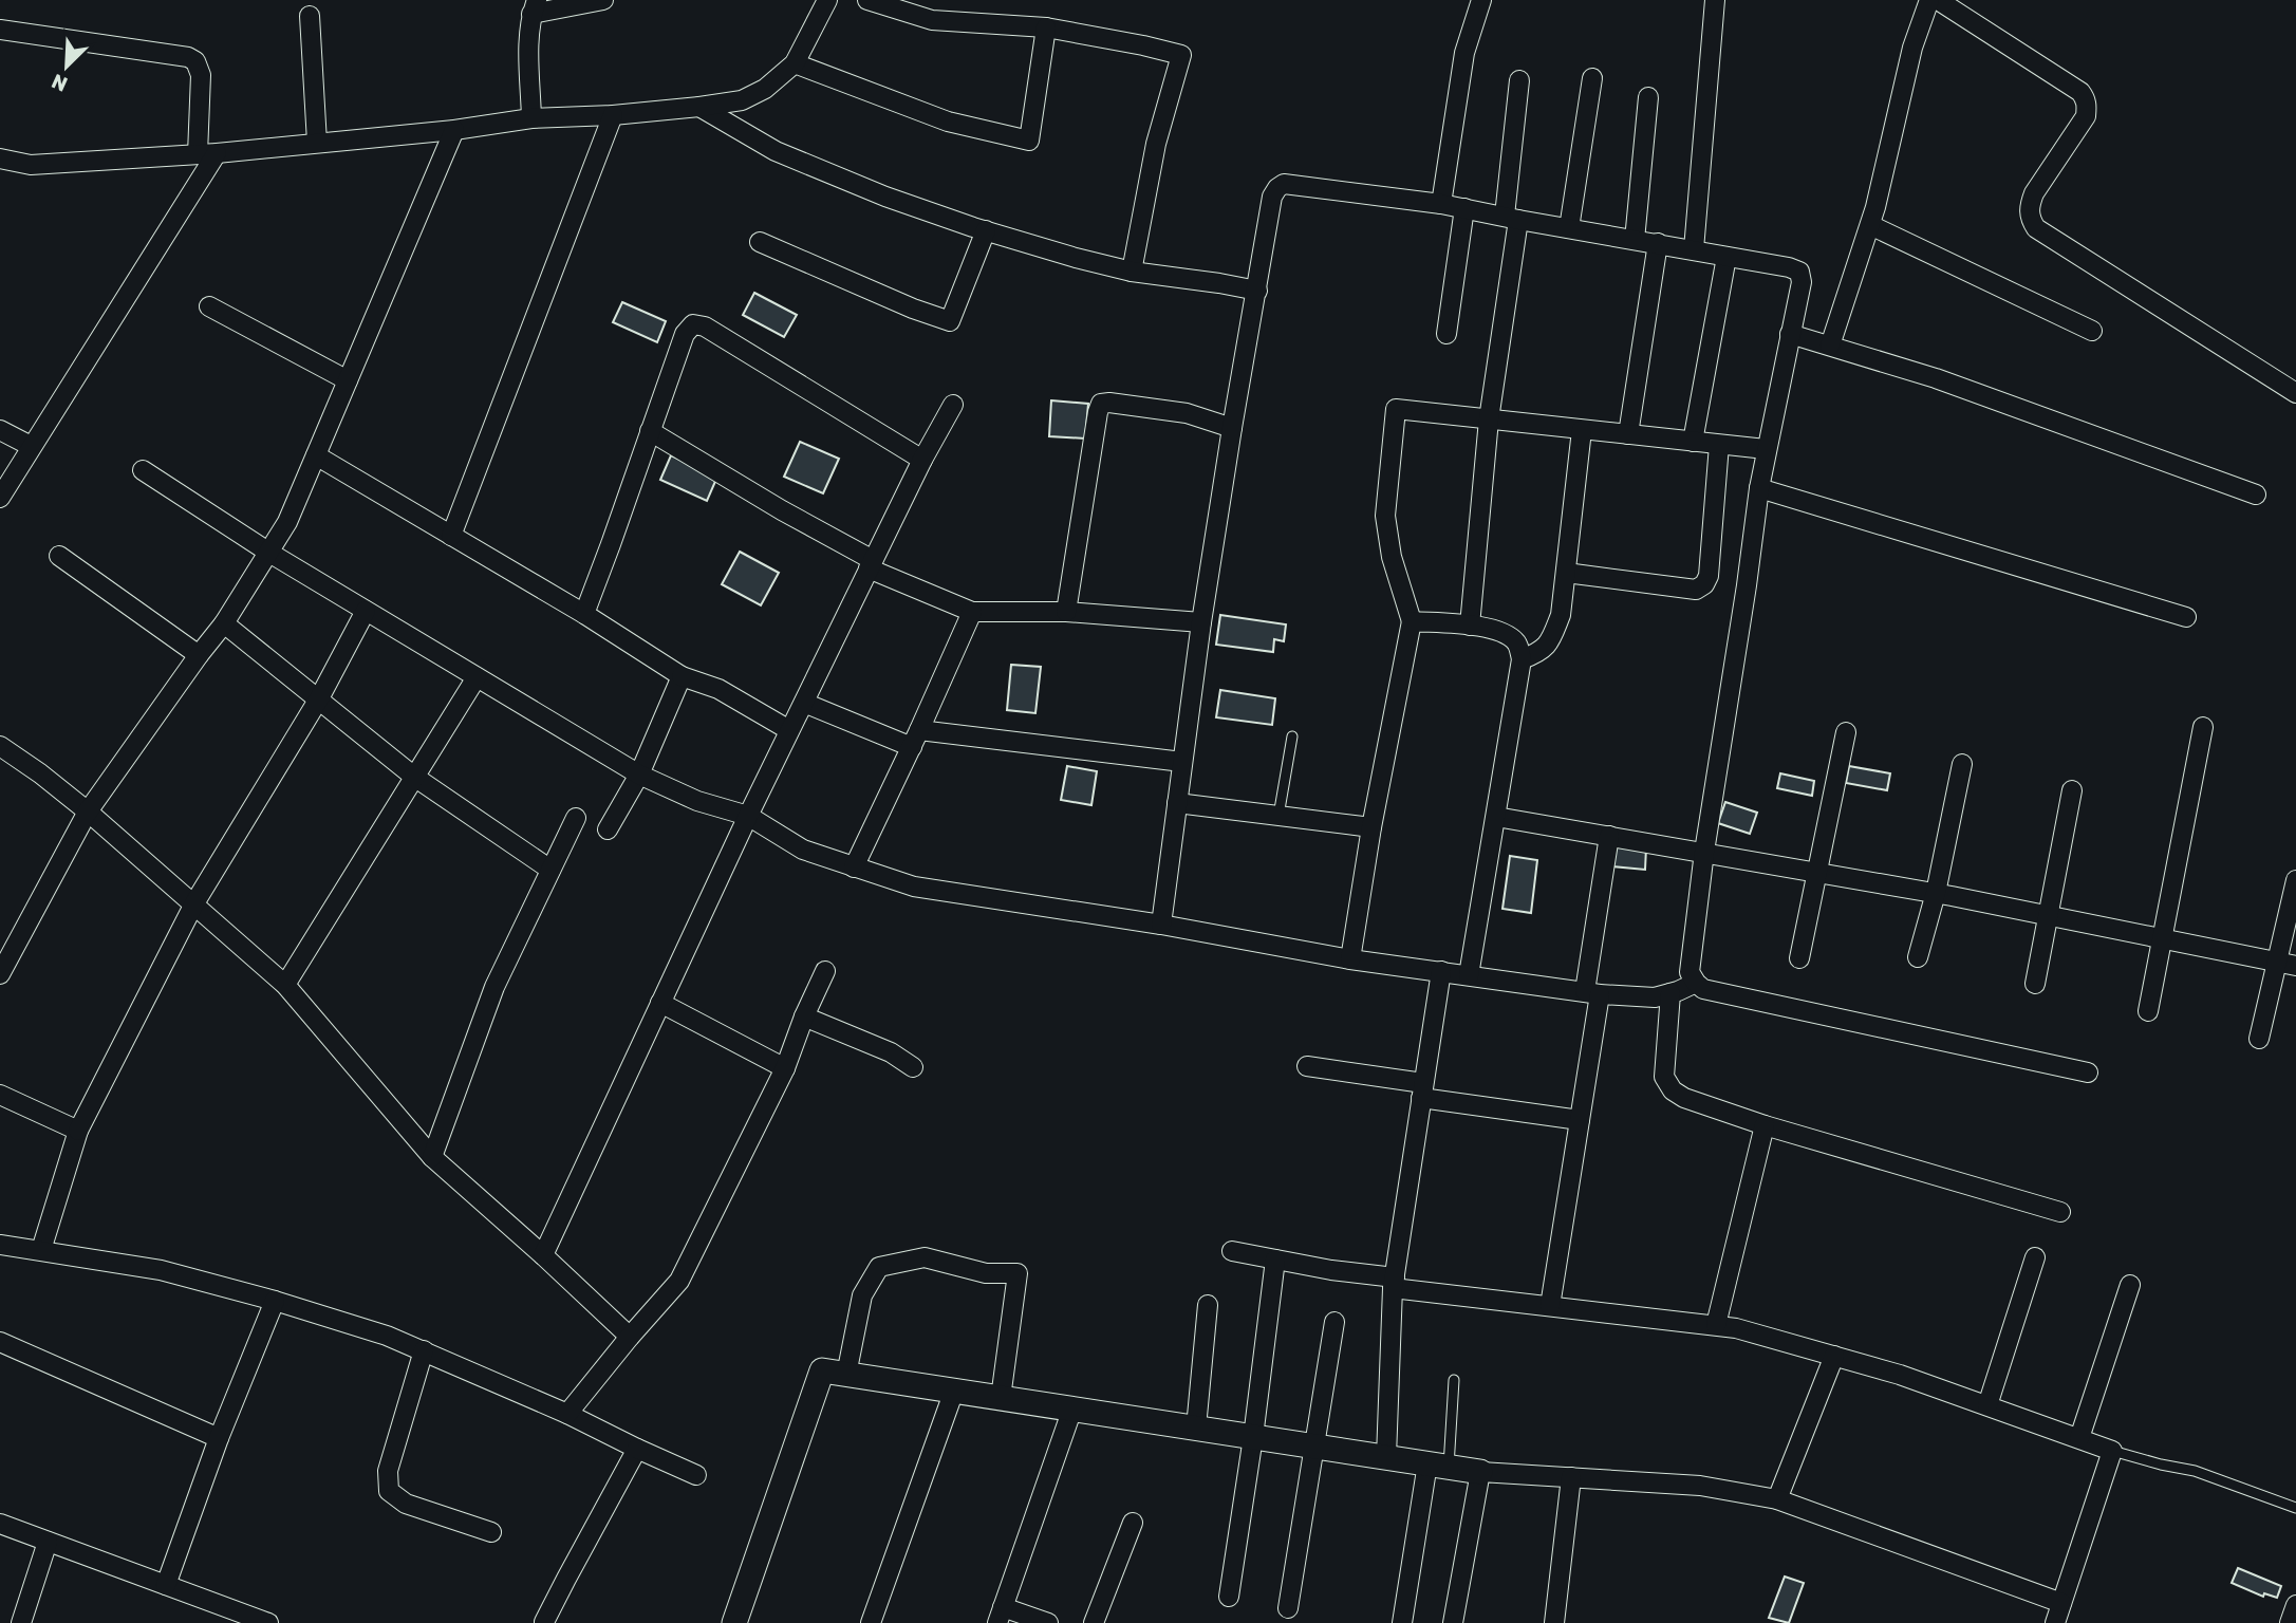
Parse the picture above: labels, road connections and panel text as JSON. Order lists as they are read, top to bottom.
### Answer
{
  "north": "bottom left"
}
